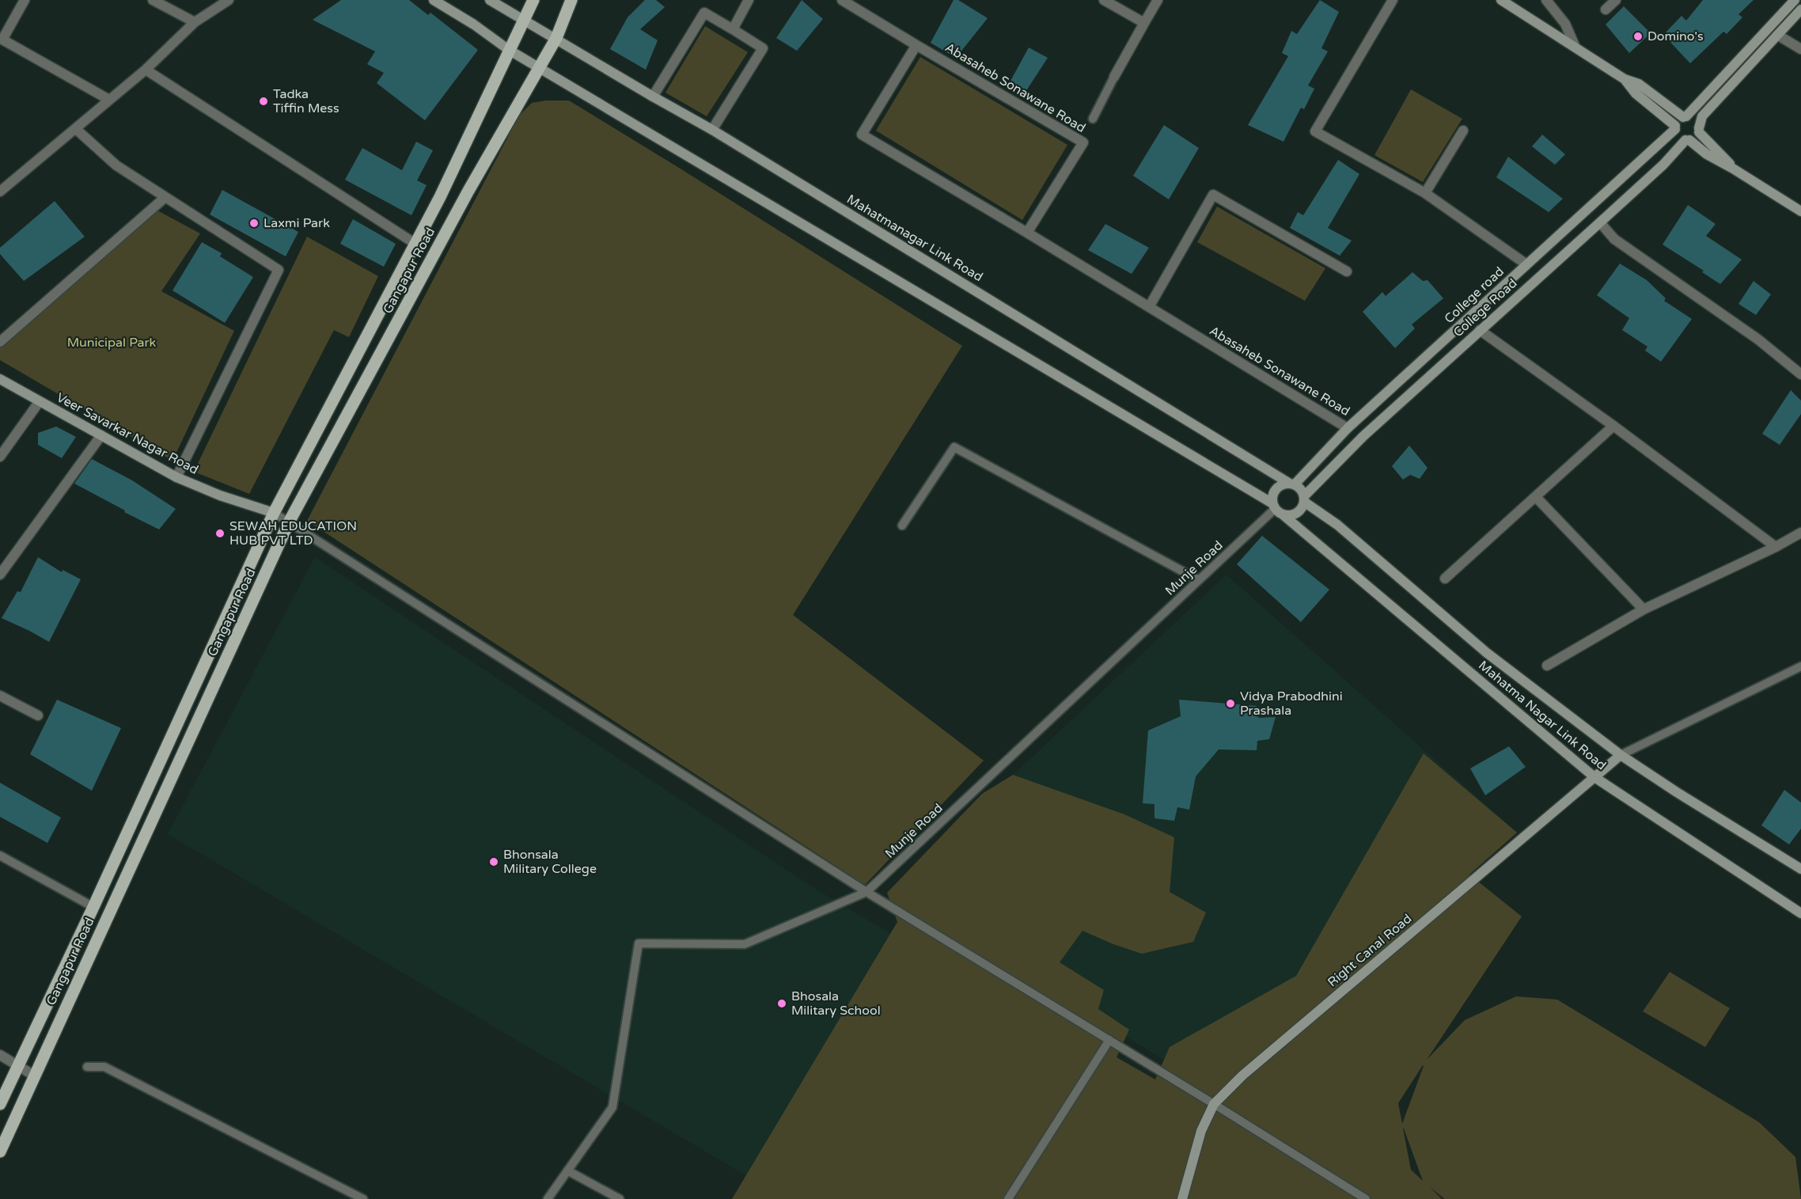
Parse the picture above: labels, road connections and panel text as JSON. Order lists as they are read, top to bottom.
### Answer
{
  "streets": {
    "main road": [
      "Mahatmanagar Link Road",
      "Gangapur Road",
      "College road",
      "College Road",
      "Veer Savarkar Nagar Road",
      "Mahatma Nagar Link Road",
      "Right Canal Road"
    ],
    "street": ["Abasaheb Sonawane Road"],
    "lane": ["Munje Road"]
  },
  "crossings": [
    ["Abasaheb Sonawane Road", "College road"],
    ["Mahatmanagar Link Road", "Gangapur Road"],
    ["Mahatmanagar Link Road", "College road"],
    ["Mahatmanagar Link Road", "College Road"],
    ["Mahatmanagar Link Road", "Munje Road"],
    ["Mahatmanagar Link Road", "Mahatma Nagar Link Road"],
    ["Gangapur Road", "Veer Savarkar Nagar Road"],
    ["College road", "College Road"],
    ["College road", "Munje Road"],
    ["College road", "Mahatma Nagar Link Road"],
    ["College Road", "Munje Road"],
    ["College Road", "Mahatma Nagar Link Road"],
    ["Munje Road", "Mahatma Nagar Link Road"],
    ["Mahatma Nagar Link Road", "Right Canal Road"]
  ],
  "parks": ["Municipal Park"],
  "places": [
    "Domino's",
    "Tadka Tiffin Mess",
    "Laxmi Park",
    "SEWAH EDUCATION HUB PVT LTD",
    "Vidya Prabodhini Prashala",
    "Bhonsala Military College",
    "Bhosala Military School"
  ]
}
